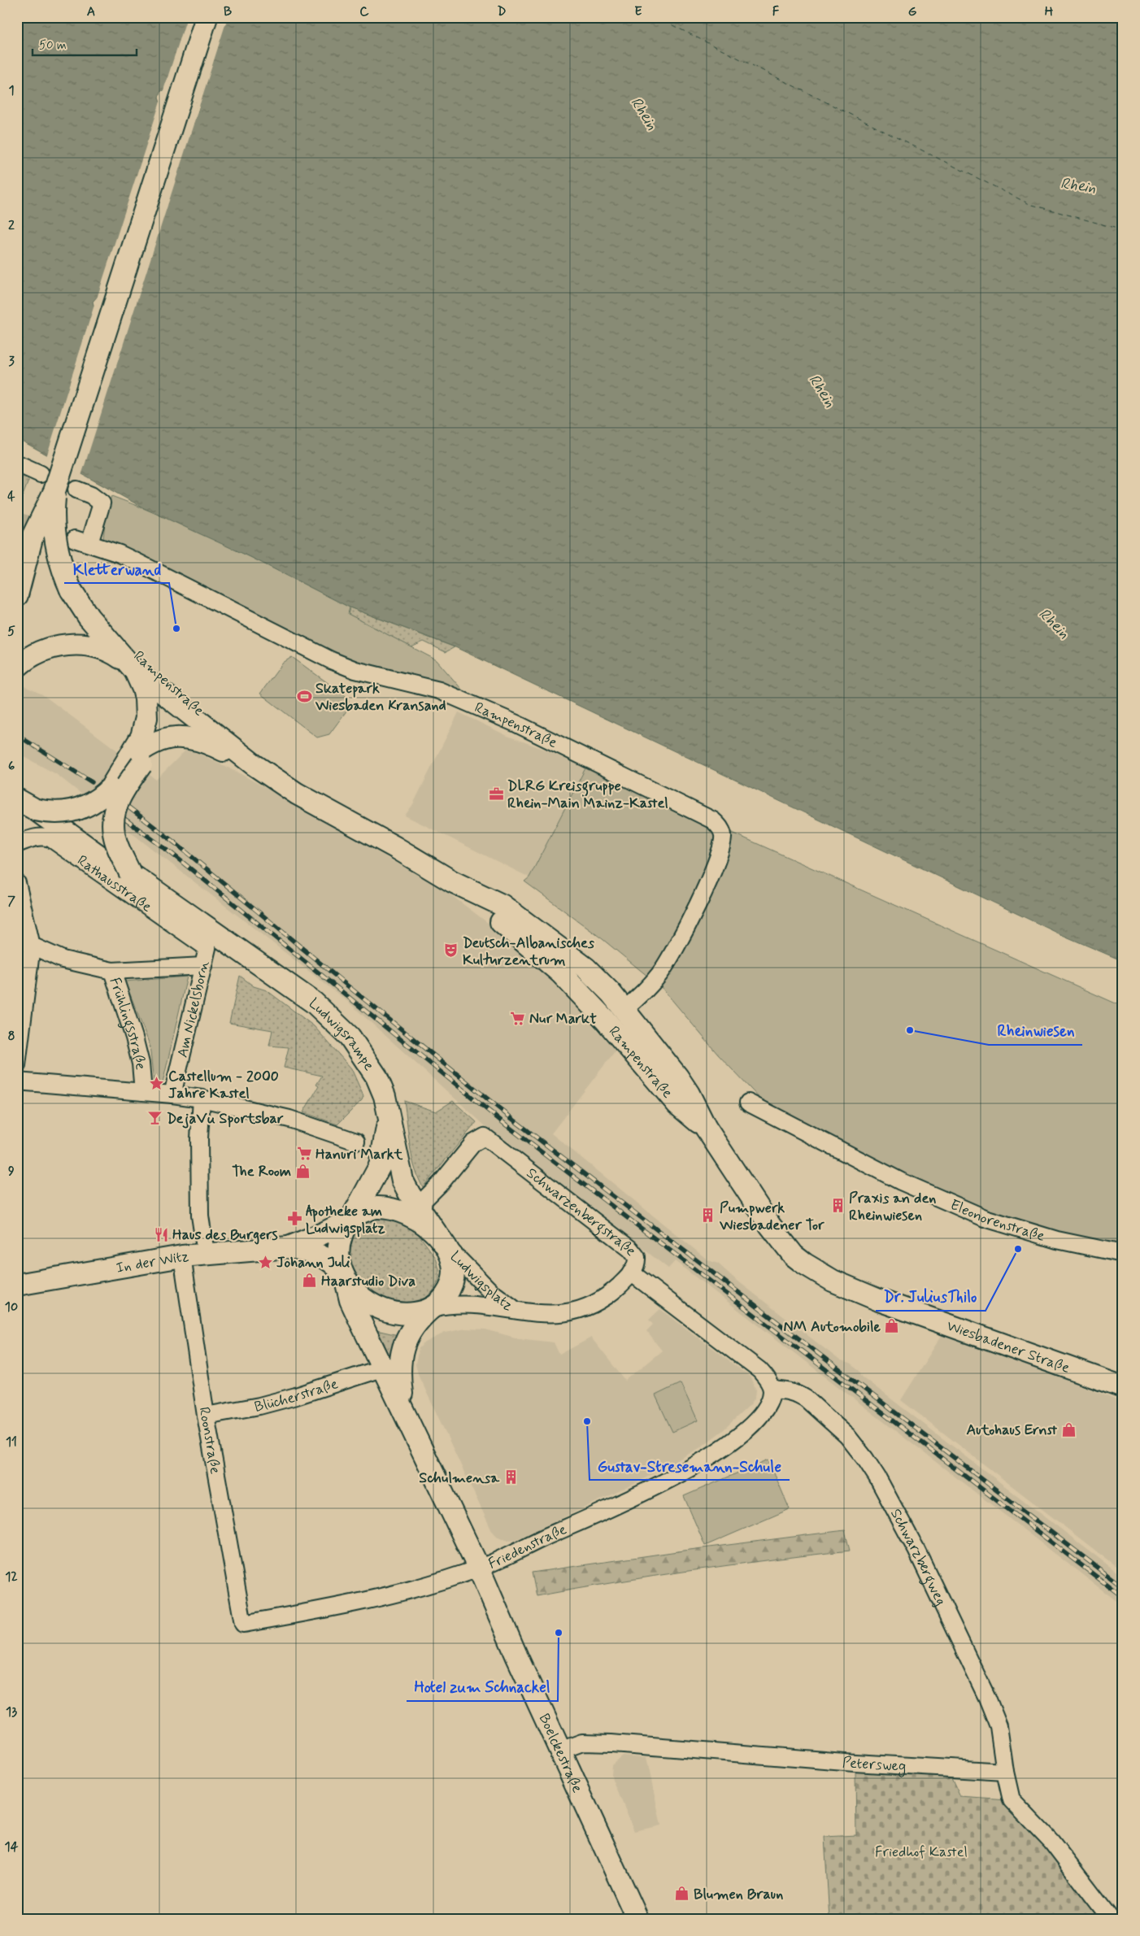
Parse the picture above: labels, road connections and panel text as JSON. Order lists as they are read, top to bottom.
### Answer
{
  "streets": {
    "main road": [
      "Rampenstraße",
      "Ludwigsrampe",
      "In der Witz",
      "Ludwigsplatz",
      "Wiesbadener Straße",
      "Boelckestraße"
    ],
    "street": [
      "Rathausstraße",
      "Am Nickelsborn",
      "Frühlingsstraße",
      "Schwarzenbergstraße",
      "Eleonorenstraße",
      "Blücherstraße",
      "Roonstraße",
      "Friedenstraße",
      "Schwarzbergweg",
      "Petersweg"
    ]
  },
  "crossings": [
    ["Rampenstraße", "Wiesbadener Straße"],
    ["Rathausstraße", "Am Nickelsborn"],
    ["Ludwigsrampe", "Schwarzenbergstraße"],
    ["Ludwigsrampe", "In der Witz"],
    ["Ludwigsrampe", "Ludwigsplatz"],
    ["Ludwigsrampe", "Boelckestraße"],
    ["Schwarzenbergstraße", "Ludwigsplatz"],
    ["Schwarzenbergstraße", "Friedenstraße"],
    ["Schwarzenbergstraße", "Schwarzbergweg"],
    ["In der Witz", "Ludwigsplatz"],
    ["In der Witz", "Roonstraße"],
    ["In der Witz", "Boelckestraße"],
    ["Ludwigsplatz", "Boelckestraße"],
    ["Blücherstraße", "Roonstraße"],
    ["Blücherstraße", "Boelckestraße"],
    ["Roonstraße", "Friedenstraße"],
    ["Friedenstraße", "Schwarzbergweg"],
    ["Friedenstraße", "Boelckestraße"],
    ["Schwarzbergweg", "Petersweg"],
    ["Boelckestraße", "Petersweg"]
  ],
  "water": ["Rhein"],
  "parks": ["Friedhof Kastel"],
  "places": {
    "other": [
      "Kletterwand",
      "Rheinwiesen",
      "Dr. JuliusThilo",
      "Gustav-Stresemann-Schule",
      "Hotel zum Schnackel"
    ],
    "sports": ["Skatepark Wiesbaden Kransand"],
    "office": ["DLRG Kreisgruppe Rhein-Main Mainz-Kastel"],
    "theatre": ["Deutsch-Albanisches Kulturzentrum"],
    "supermarket": ["Nur Markt", "Hanuri Markt"],
    "place": ["Castellum - 2000 Jahre Kastel", "Johann Juli"],
    "bar": ["DejaVu Sportsbar"],
    "shop": [
      "The Room",
      "Haarstudio Diva",
      "NM Automobile",
      "Autohaus Ernst",
      "Blumen Braun"
    ],
    "building": ["Praxis an den Rheinwiesen", "Pumpwerk Wiesbadener Tor", "Schulmensa"],
    "pharmacy": ["Apotheke am Ludwigsplatz"],
    "restaurant": ["Haus des Burgers"]
  },
  "scale_bar": "50 m",
  "grid": {
    "columns": [
      "A",
      "B",
      "C",
      "D",
      "E",
      "F",
      "G",
      "H"
    ],
    "rows": [
      "1",
      "2",
      "3",
      "4",
      "5",
      "6",
      "7",
      "8",
      "9",
      "10",
      "11",
      "12",
      "13",
      "14"
    ]
  }
}
